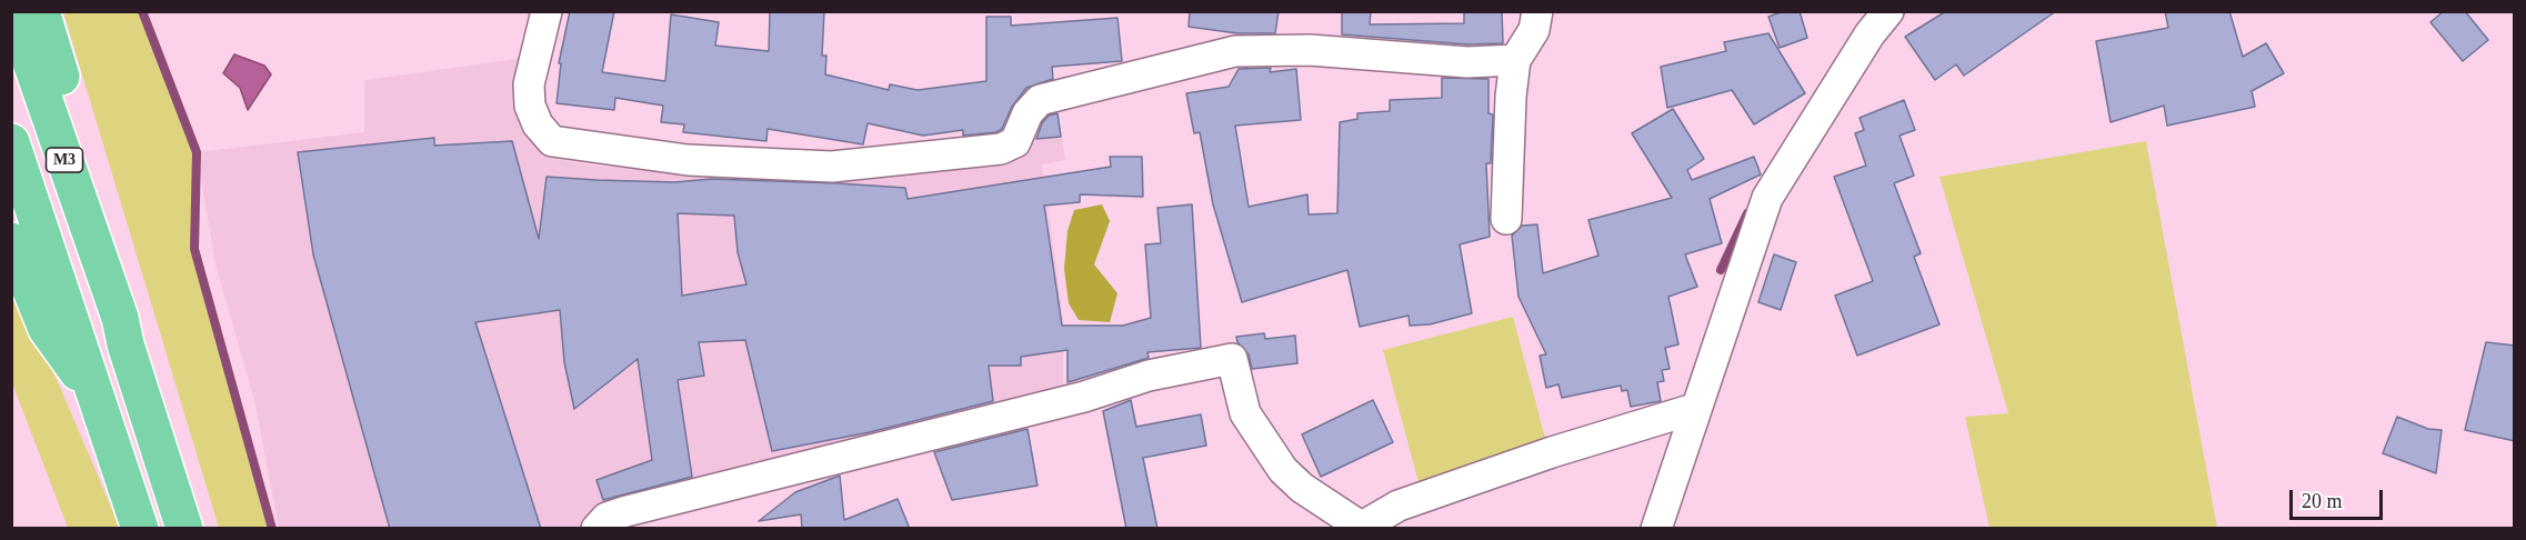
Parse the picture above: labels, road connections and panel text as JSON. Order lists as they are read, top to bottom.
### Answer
{
  "streets": {
    "highway": ["M3"]
  },
  "scale_bar": "20 m"
}
